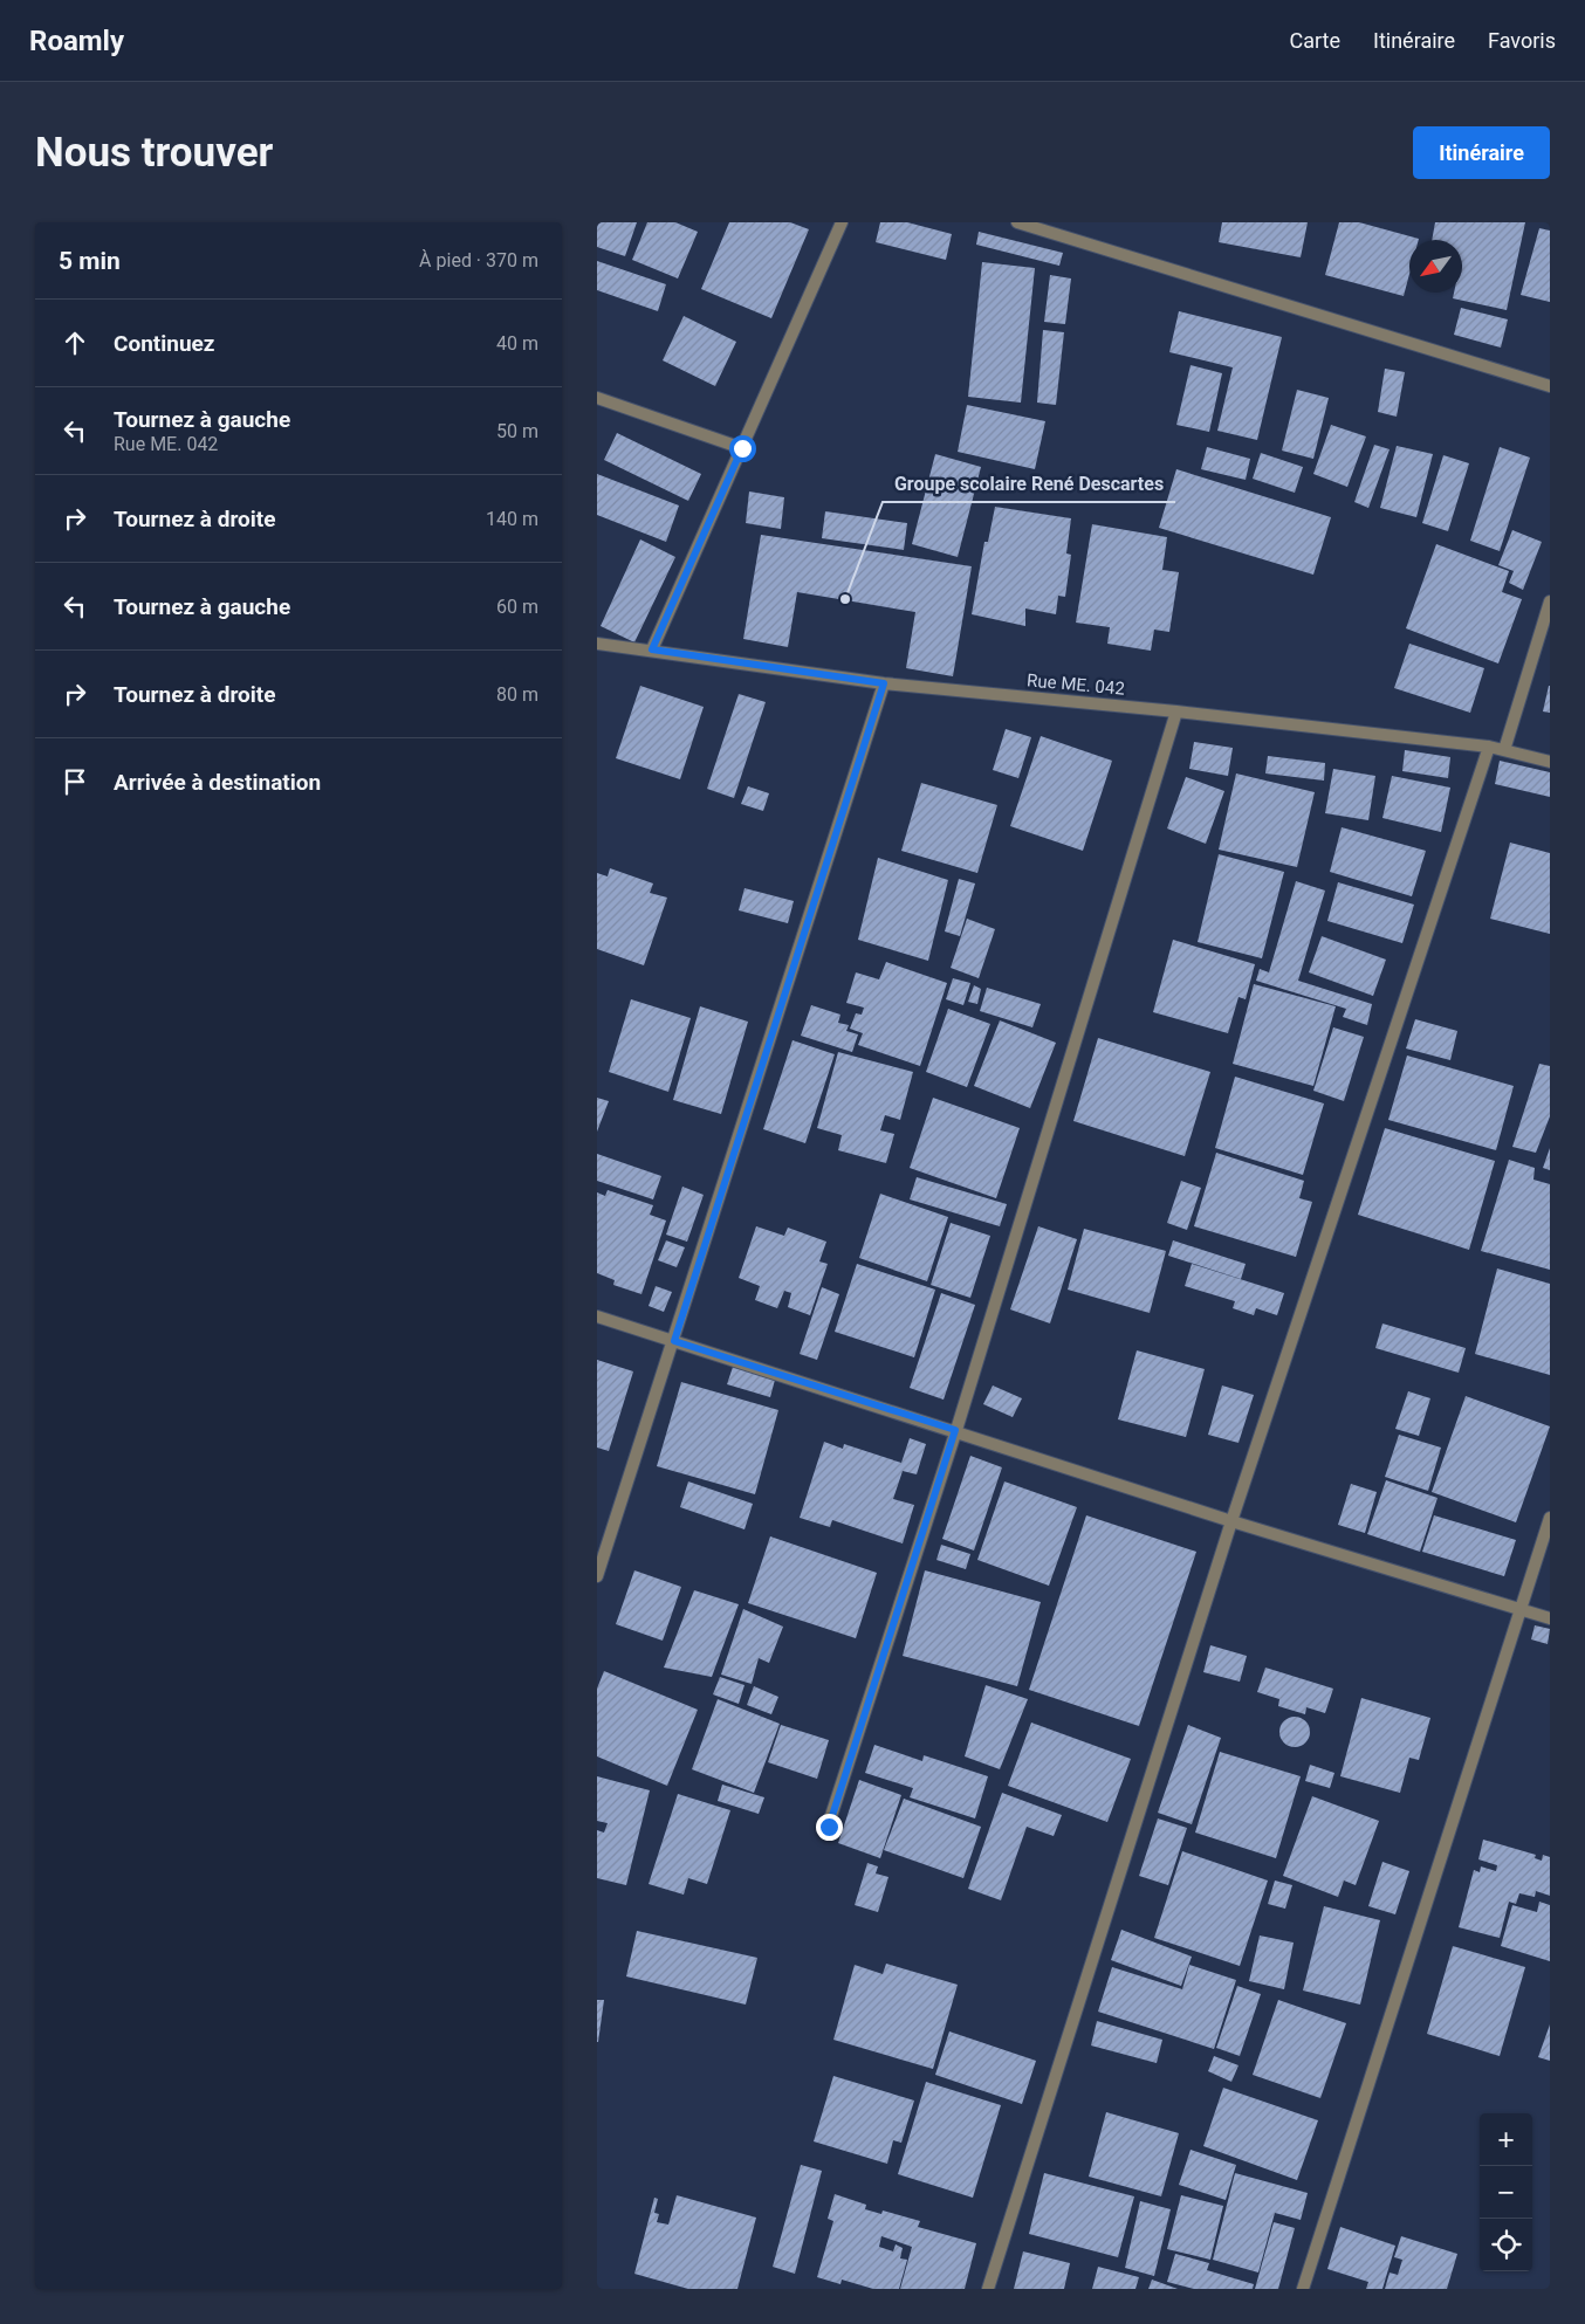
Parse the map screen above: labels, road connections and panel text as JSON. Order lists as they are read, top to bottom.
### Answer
{
  "streets": {
    "street": ["Rue ME. 042"]
  },
  "places": ["Groupe scolaire René Descartes"],
  "north": "bottom left",
  "page": {
    "header": "Roamly",
    "nav": ["Carte", "Itinéraire", "Favoris"],
    "buttons": "Itinéraire",
    "title": "Nous trouver",
    "heading": ["5 min", "À pied · 370 m"],
    "list": [
      ["Continuez", "40 m"],
      ["Tournez à gauche", "Rue ME. 042", "50 m"],
      ["Tournez à droite", "140 m"],
      ["Tournez à gauche", "60 m"],
      ["Tournez à droite", "80 m"],
      "Arrivée à destination"
    ],
    "map_buttons": ["+", "−"]
  }
}
